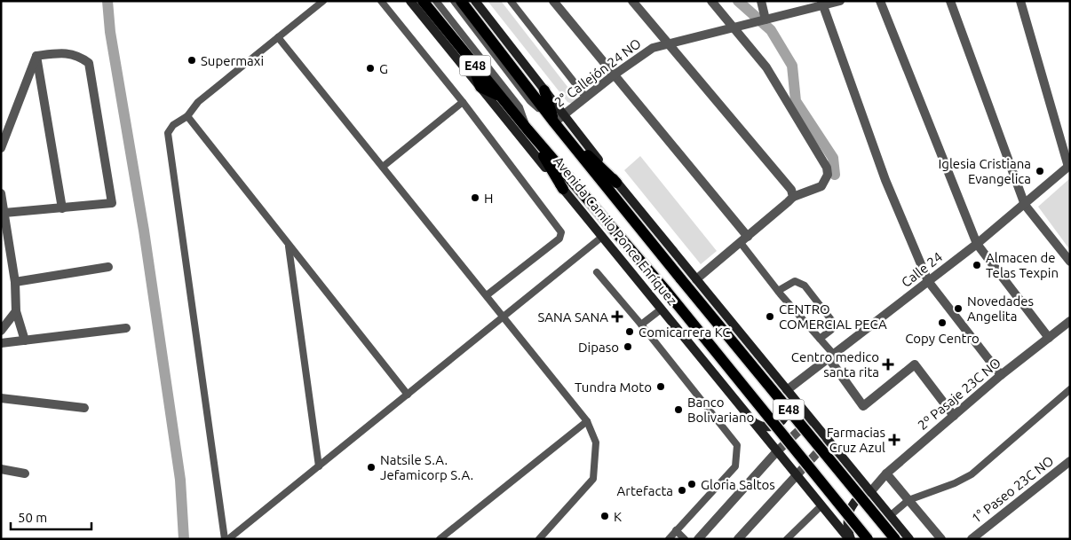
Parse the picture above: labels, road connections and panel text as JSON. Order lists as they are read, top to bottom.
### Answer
{
  "streets": {
    "main road": ["E48", "Avenida Camilo Ponce Enríquez"],
    "street": [
      "2° Callejón 24 NO",
      "Calle 24",
      "2º Pasaje 23C NO",
      "1° Paseo 23C NO"
    ]
  },
  "crossings": [
    ["E48", "2° Callejón 24 NO"],
    ["E48", "Calle 24"],
    ["E48", "2º Pasaje 23C NO"],
    ["2° Callejón 24 NO", "Avenida Camilo Ponce Enríquez"]
  ],
  "places": {
    "other": [
      "Supermaxi",
      "G",
      "Iglesia Cristiana Evangelica",
      "H",
      "Almacen de Telas Texpin",
      "Novedades Angelita",
      "CENTRO COMERCIAL PECA",
      "Copy Centro",
      "Comicarrera KC",
      "Dipaso",
      "Tundra Moto",
      "Banco Bolivariano",
      "Natsile S.A. Jefamicorp S.A.",
      "Gloria Saltos",
      "Artefacta",
      "K"
    ],
    "health": ["SANA SANA", "Centro medico santa rita", "Farmacias Cruz Azul"]
  },
  "scale_bar": "50 m"
}
